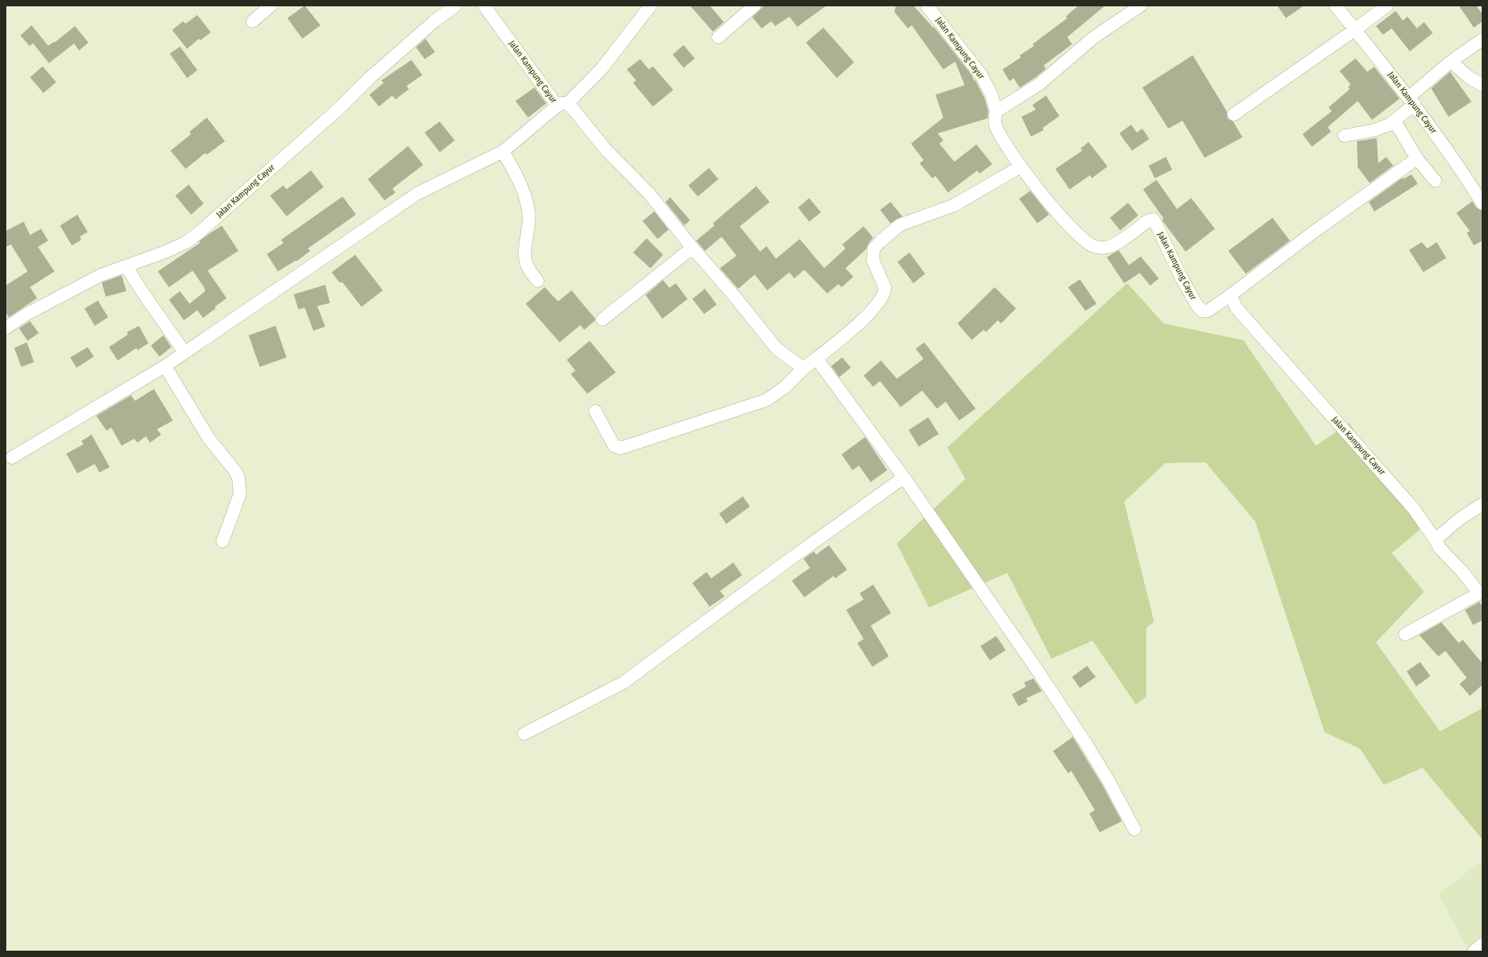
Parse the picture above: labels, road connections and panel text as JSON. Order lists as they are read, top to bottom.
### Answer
{
  "streets": {
    "street": ["Jalan Kampung Cayur"]
  }
}
